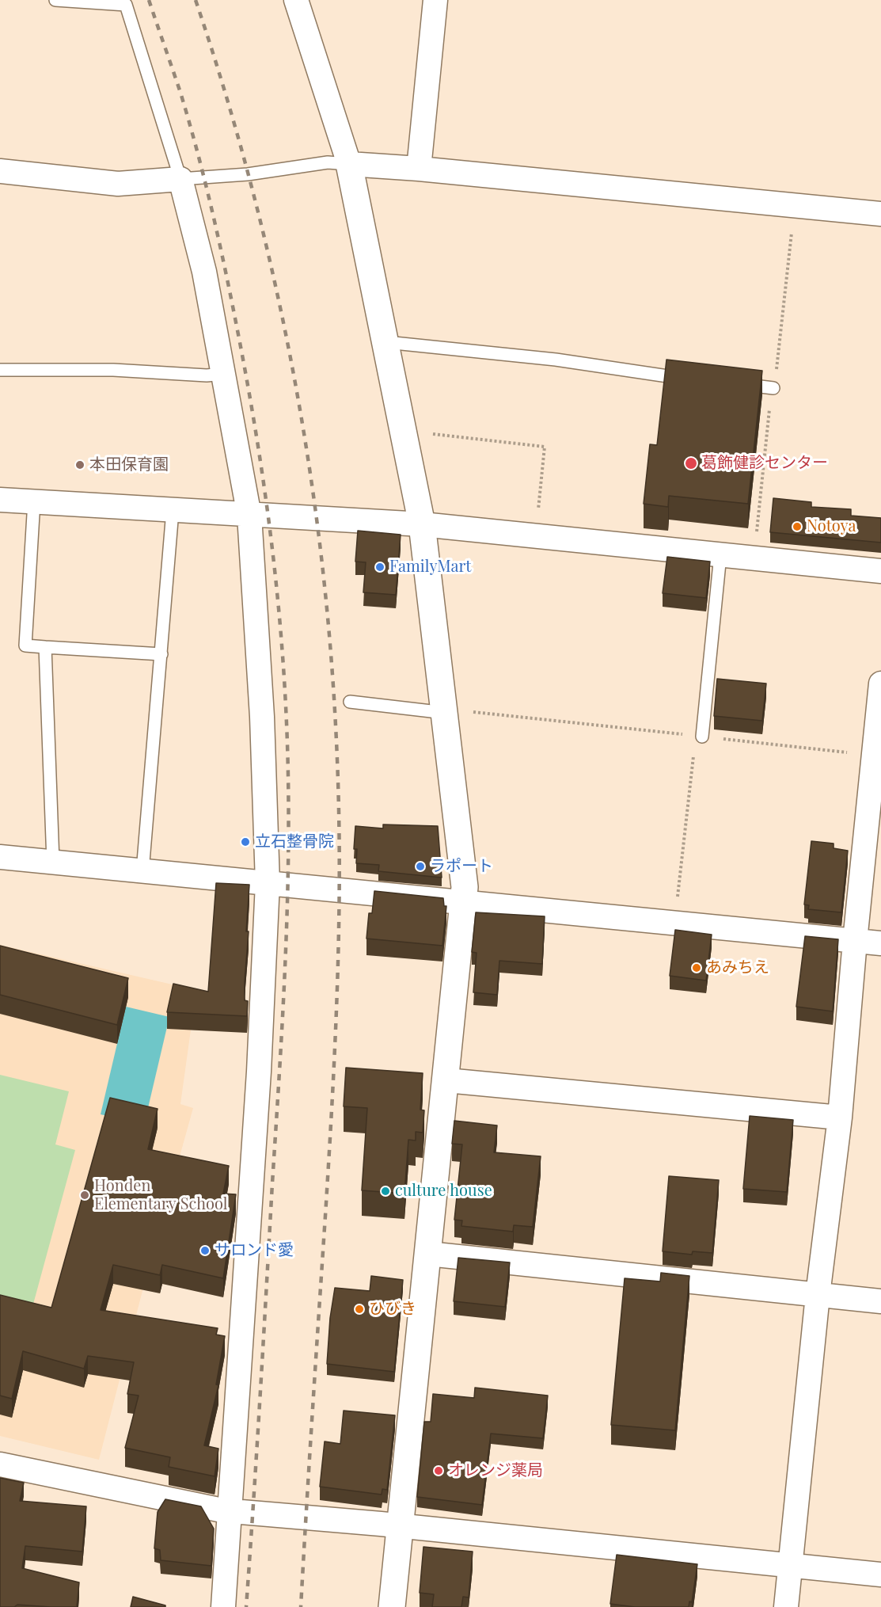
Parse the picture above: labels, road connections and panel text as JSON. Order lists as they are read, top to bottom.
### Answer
{
  "places": [
    "葛飾健診センター",
    "本田保育園",
    "Notoya",
    "FamilyMart",
    "立石整骨院",
    "ラポート",
    "あみちえ",
    "culture house",
    "Honden Elementary School",
    "サロンド愛",
    "ひびき",
    "オレンジ薬局"
  ]
}
